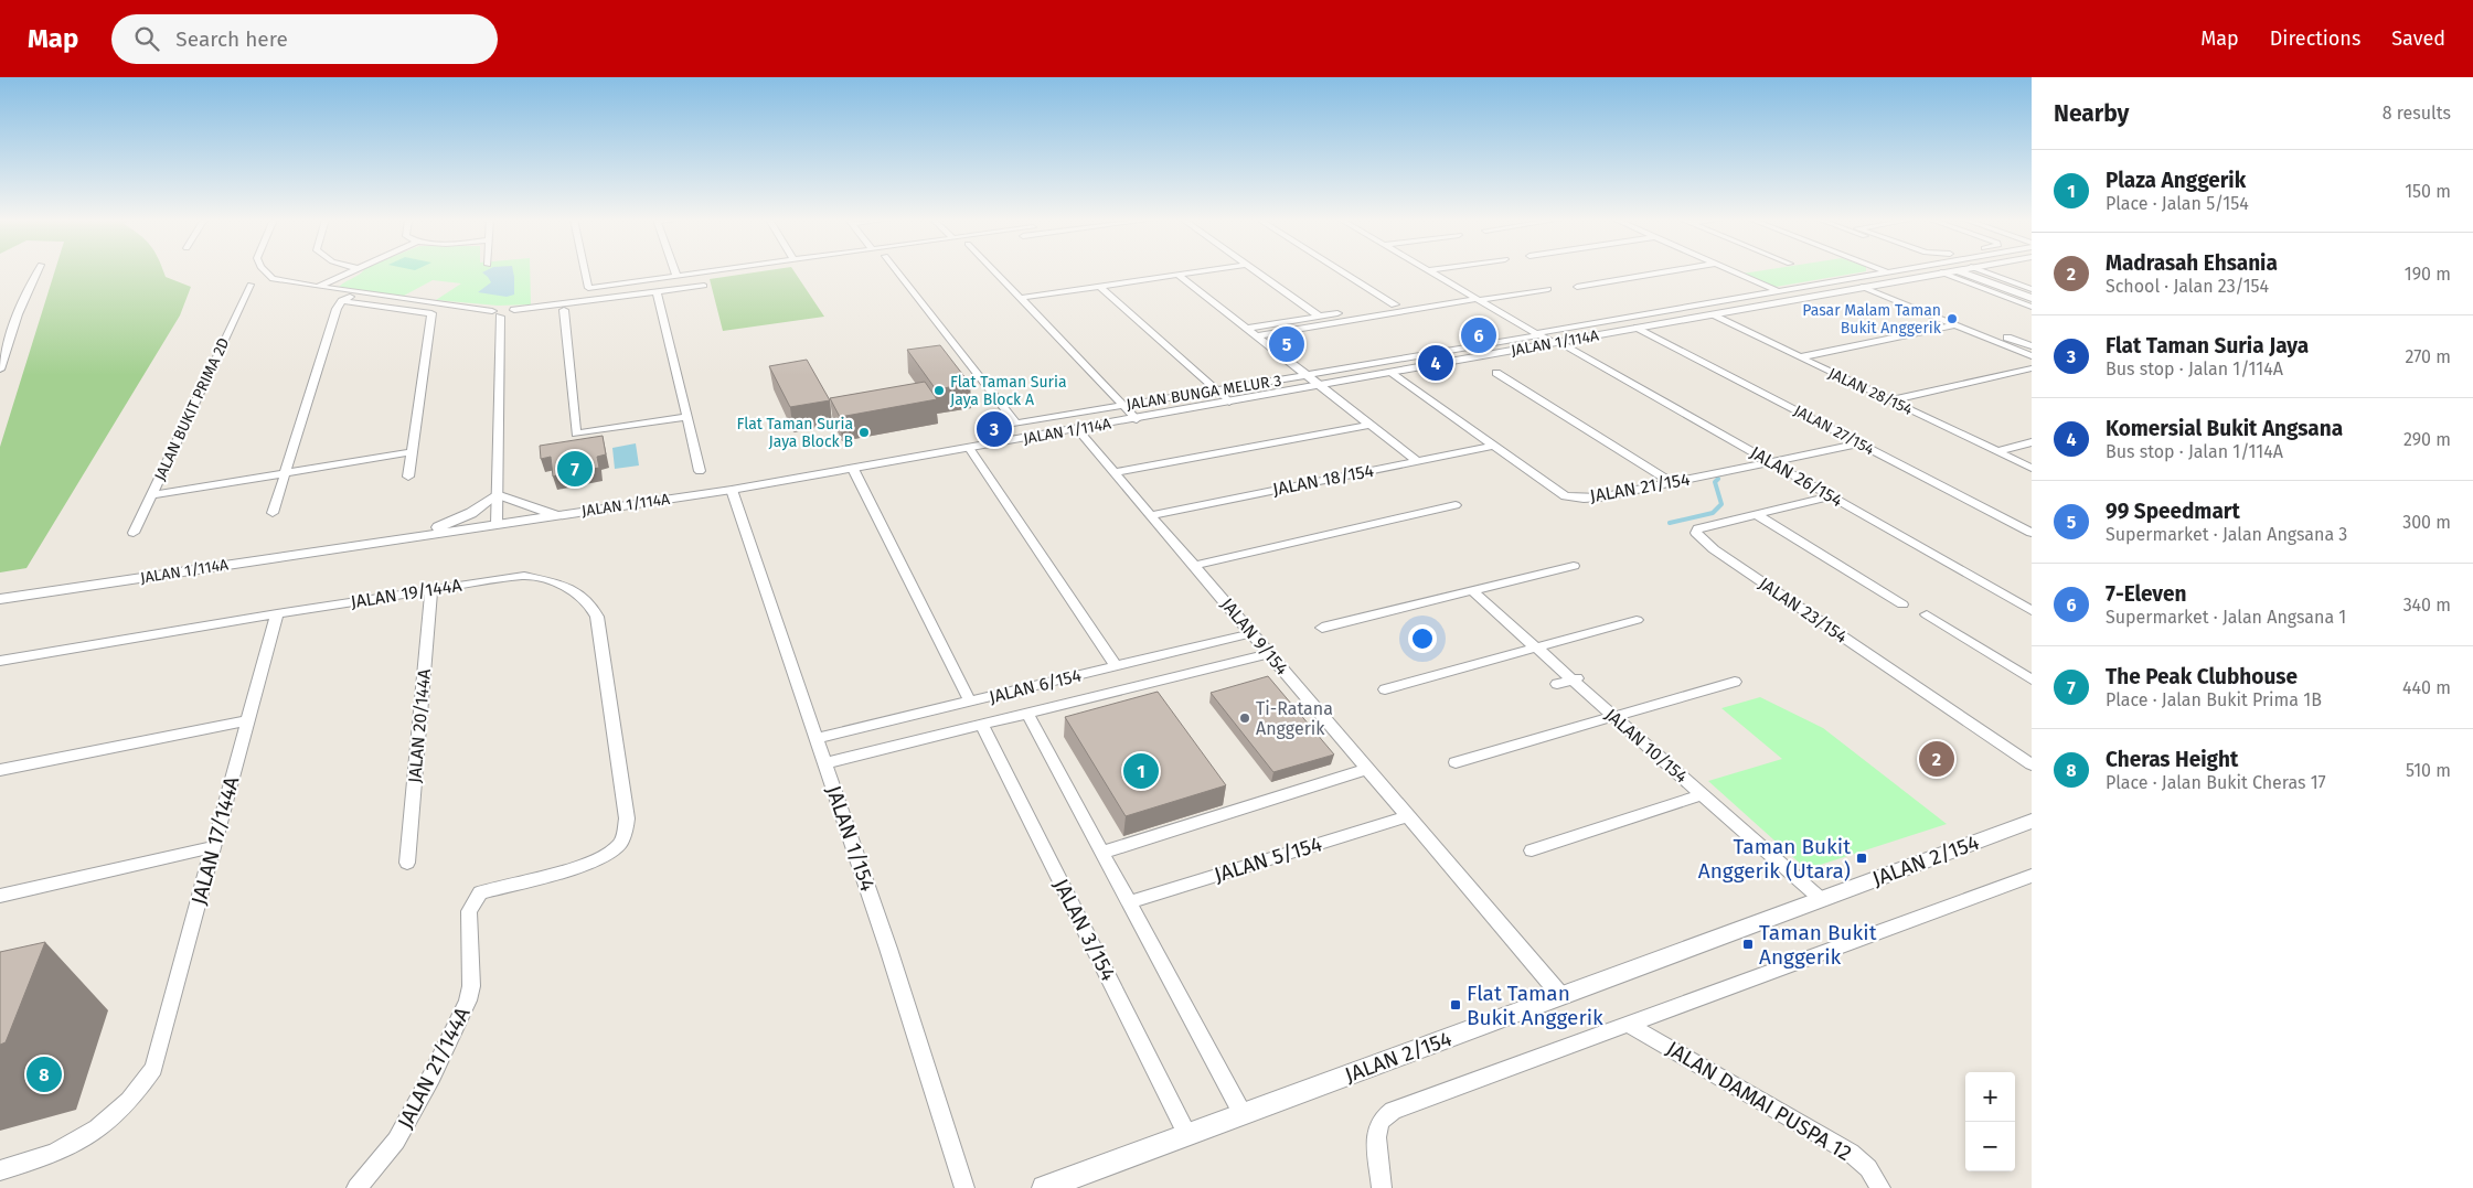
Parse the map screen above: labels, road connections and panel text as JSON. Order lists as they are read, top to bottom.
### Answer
{
  "streets": {
    "street": [
      "JALAN 1/114A",
      "JALAN 28/154",
      "JALAN BUNGA MELUR 3",
      "JALAN BUKIT PRIMA 2D",
      "JALAN 27/154",
      "JALAN 26/154",
      "JALAN 18/154",
      "JALAN 21/154",
      "JALAN 19/144A",
      "JALAN 23/154",
      "JALAN 9/154",
      "JALAN 6/154",
      "JALAN 20/144A",
      "JALAN 10/154",
      "JALAN 1/154",
      "JALAN 17/144A",
      "JALAN 5/154",
      "JALAN 2/154",
      "JALAN 3/154",
      "JALAN 21/144A",
      "JALAN DAMAI PUSPA 12"
    ]
  },
  "crossings": [
    ["JALAN 1/114A", "JALAN 28/154"],
    ["JALAN 1/114A", "JALAN 27/154"],
    ["JALAN 1/114A", "JALAN 26/154"],
    ["JALAN 1/114A", "JALAN 21/154"],
    ["JALAN 1/114A", "JALAN 9/154"],
    ["JALAN 1/114A", "JALAN 1/154"],
    ["JALAN BUNGA MELUR 3", "JALAN 26/154"],
    ["JALAN 27/154", "JALAN 21/154"],
    ["JALAN 26/154", "JALAN 21/154"],
    ["JALAN 26/154", "JALAN 23/154"],
    ["JALAN 18/154", "JALAN 21/154"],
    ["JALAN 18/154", "JALAN 9/154"],
    ["JALAN 19/144A", "JALAN 20/144A"],
    ["JALAN 19/144A", "JALAN 17/144A"],
    ["JALAN 19/144A", "JALAN 21/144A"],
    ["JALAN 9/154", "JALAN 6/154"],
    ["JALAN 9/154", "JALAN 5/154"],
    ["JALAN 9/154", "JALAN 2/154"],
    ["JALAN 6/154", "JALAN 1/154"],
    ["JALAN 10/154", "JALAN 2/154"],
    ["JALAN 2/154", "JALAN 3/154"]
  ],
  "places": {
    "other": [
      "Pasar Malam Taman Bukit Anggerik",
      "Flat Taman Suria Jaya Block A",
      "Flat Taman Suria Jaya Block B",
      "Ti-Ratana Anggerik"
    ],
    "transit": ["Taman Bukit Anggerik (Utara)", "Taman Bukit Anggerik", "Flat Taman Bukit Anggerik"]
  },
  "page": {
    "header": "Map",
    "search": "Search here",
    "nav": ["Map", "Directions", "Saved"],
    "heading": ["Nearby", "8 results"],
    "list": [
      {
        "mark": "1",
        "name": "Plaza Anggerik",
        "note": "Place · Jalan 5/154",
        "value": "150 m"
      },
      {
        "mark": "2",
        "name": "Madrasah Ehsania",
        "note": "School · Jalan 23/154",
        "value": "190 m"
      },
      {
        "mark": "3",
        "name": "Flat Taman Suria Jaya",
        "note": "Bus stop · Jalan 1/114A",
        "value": "270 m"
      },
      {
        "mark": "4",
        "name": "Komersial Bukit Angsana",
        "note": "Bus stop · Jalan 1/114A",
        "value": "290 m"
      },
      {
        "mark": "5",
        "name": "99 Speedmart",
        "note": "Supermarket · Jalan Angsana 3",
        "value": "300 m"
      },
      {
        "mark": "6",
        "name": "7-Eleven",
        "note": "Supermarket · Jalan Angsana 1",
        "value": "340 m"
      },
      {
        "mark": "7",
        "name": "The Peak Clubhouse",
        "note": "Place · Jalan Bukit Prima 1B",
        "value": "440 m"
      },
      {
        "mark": "8",
        "name": "Cheras Height",
        "note": "Place · Jalan Bukit Cheras 17",
        "value": "510 m"
      }
    ],
    "pins": [
      "6",
      "5",
      "4",
      "3",
      "7",
      "2",
      "1",
      "8"
    ],
    "map_buttons": ["+", "−"]
  }
}
